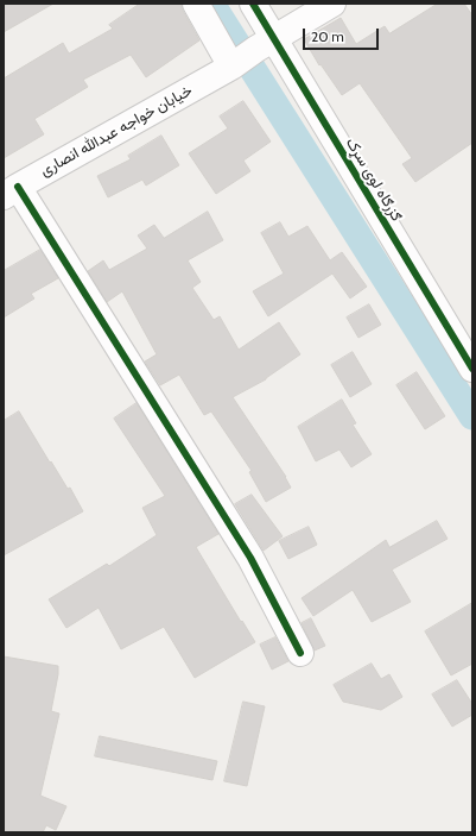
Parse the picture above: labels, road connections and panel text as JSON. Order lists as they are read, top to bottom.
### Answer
{
  "streets": {
    "street": ["خیابان خواجه عبدالله انصاری", "ګزرګاه لوی سړک"]
  },
  "crossings": [
    ["خیابان خواجه عبدالله انصاری", "ګزرګاه لوی سړک"]
  ],
  "scale_bar": "20 m"
}
